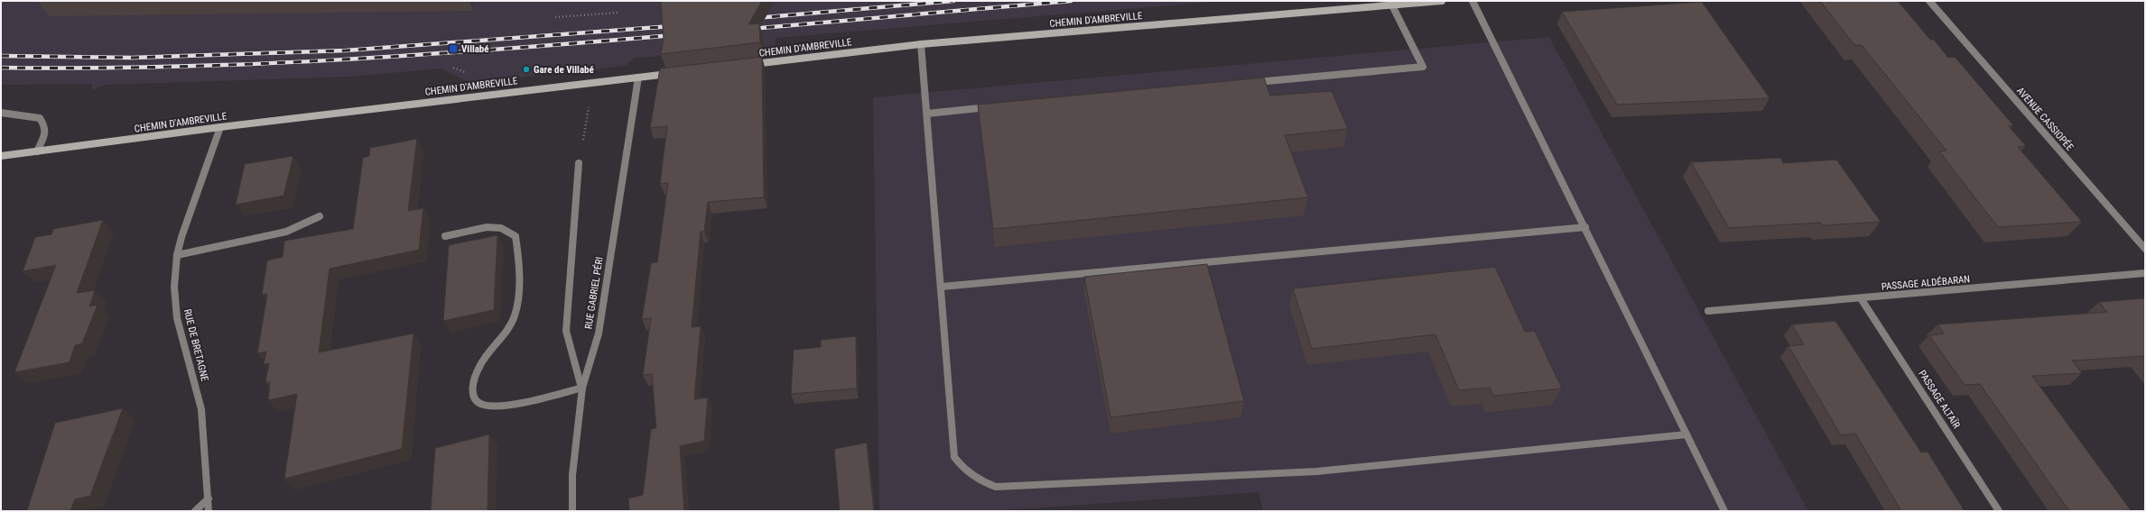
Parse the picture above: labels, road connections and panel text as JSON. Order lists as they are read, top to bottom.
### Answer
{
  "streets": {
    "street": [
      "CHEMIN D'AMBREVILLE",
      "AVENUE CASSIOPÉE",
      "PASSAGE ALDÉBARAN",
      "RUE GABRIEL PÉRI",
      "RUE DE BRETAGNE",
      "PASSAGE ALTAÏR"
    ]
  },
  "crossings": [
    ["CHEMIN D'AMBREVILLE", "RUE GABRIEL PÉRI"],
    ["CHEMIN D'AMBREVILLE", "RUE DE BRETAGNE"],
    ["PASSAGE ALDÉBARAN", "PASSAGE ALTAÏR"]
  ],
  "places": {
    "transit": ["Villabé"],
    "other": ["Gare de Villabé"]
  }
}
